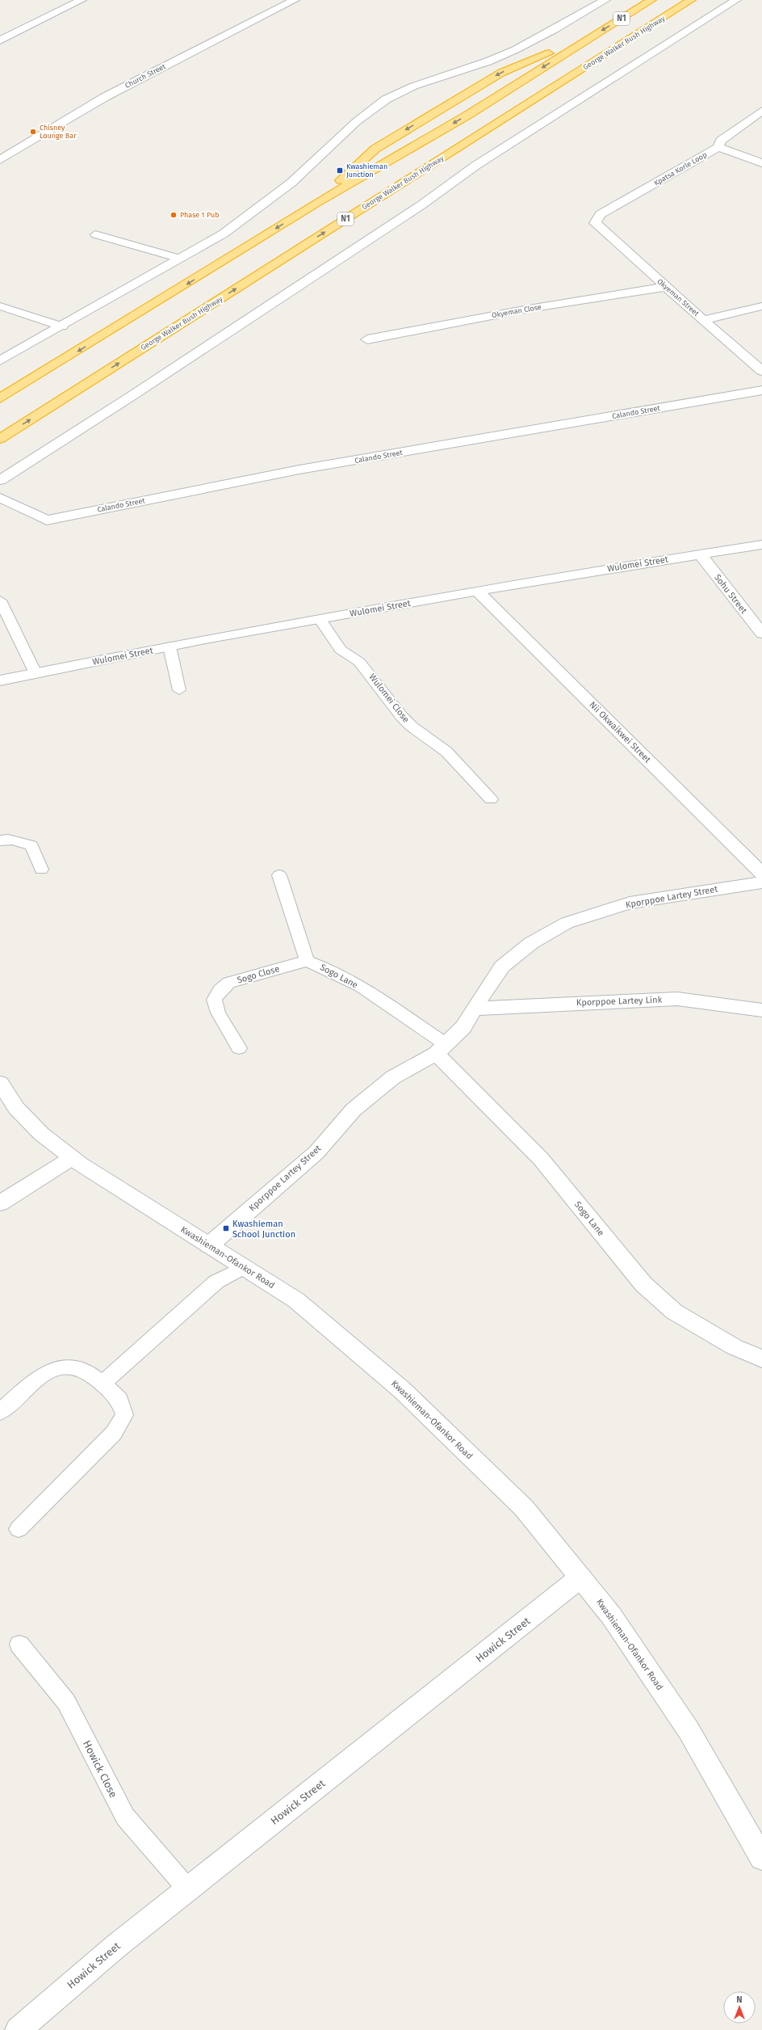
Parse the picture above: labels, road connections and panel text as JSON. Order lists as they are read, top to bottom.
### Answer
{
  "streets": {
    "highway": ["N1", "George Walker Bush Highway"],
    "street": [
      "Church Street",
      "Kpatsa Korle Loop",
      "Okyeman Street",
      "Okyeman Close",
      "Calando Street",
      "Wulomei Street",
      "Sohu Street",
      "Nii Okwaikwei Street",
      "Kporppoe Lartey Street",
      "Sogo Lane",
      "Kporppoe Lartey Link",
      "Kwashieman-Ofankor Road",
      "Howick Street"
    ],
    "lane": ["Wulomei Close", "Sogo Close", "Howick Close"]
  },
  "crossings": [
    ["Kpatsa Korle Loop", "Okyeman Street"],
    ["Okyeman Street", "Okyeman Close"],
    ["Wulomei Street", "Sohu Street"],
    ["Wulomei Street", "Wulomei Close"],
    ["Wulomei Street", "Nii Okwaikwei Street"],
    ["Kporppoe Lartey Street", "Sogo Lane"],
    ["Kporppoe Lartey Street", "Kporppoe Lartey Link"],
    ["Kporppoe Lartey Street", "Kwashieman-Ofankor Road"],
    ["Sogo Close", "Sogo Lane"],
    ["Kwashieman-Ofankor Road", "Howick Street"],
    ["Howick Street", "Howick Close"]
  ],
  "places": {
    "other": ["Chisney Lounge Bar", "Phase 1 Pub"],
    "transit": ["Kwashieman Junction", "Kwashieman School Junction"]
  },
  "north": "top"
}
